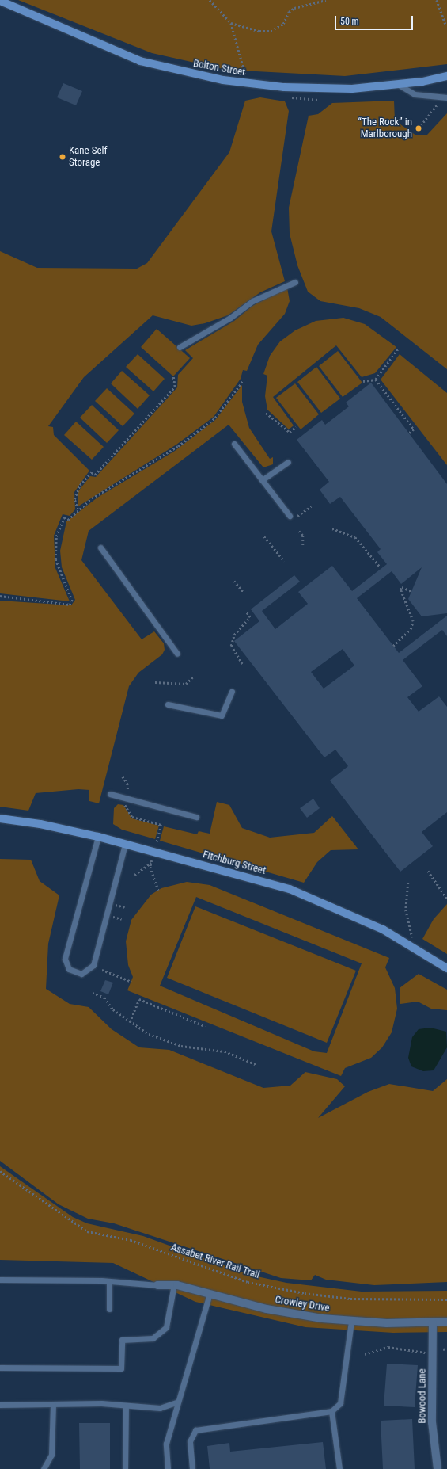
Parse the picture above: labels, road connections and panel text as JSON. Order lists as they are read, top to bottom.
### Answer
{
  "streets": {
    "street": [
      "Bolton Street",
      "Fitchburg Street",
      "Crowley Drive",
      "Bowood Lane"
    ],
    "path": ["Assabet River Rail Trail"]
  },
  "crossings": [
    ["Crowley Drive", "Bowood Lane"]
  ],
  "places": ["“The Rock” in Marlborough", "Kane Self Storage"],
  "scale_bar": "50 m"
}
